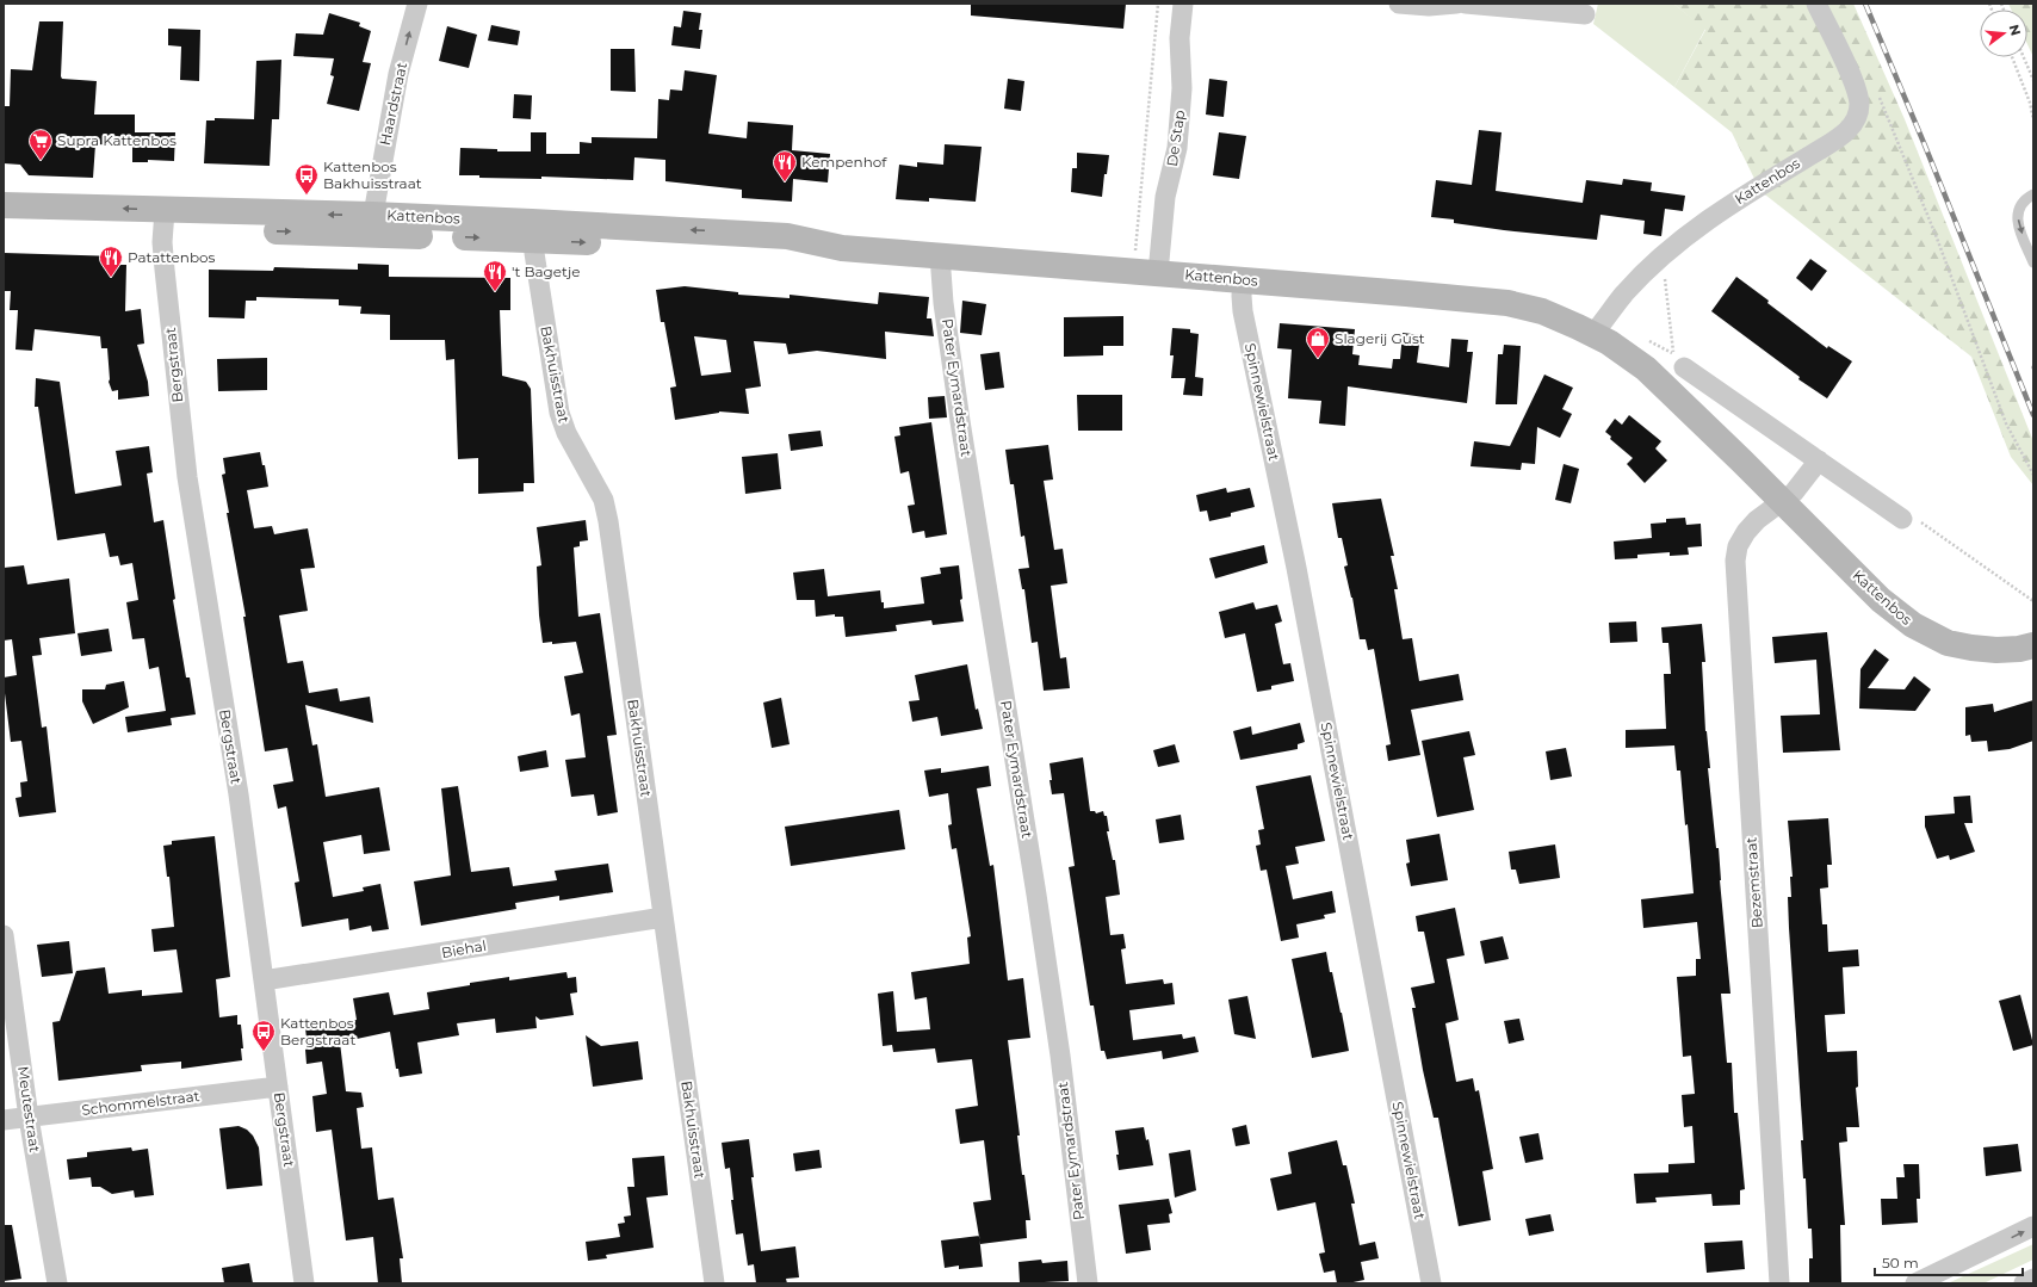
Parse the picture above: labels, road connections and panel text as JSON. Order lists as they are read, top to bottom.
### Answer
{
  "streets": {
    "main road": ["Kattenbos"],
    "street": [
      "Haardstraat",
      "De Stap",
      "Bergstraat",
      "Bakhuisstraat",
      "Pater Eymardstraat",
      "Spinnewielstraat",
      "Bezemstraat",
      "Biehal",
      "Schommelstraat",
      "Meutestraat"
    ]
  },
  "crossings": [
    ["Haardstraat", "Kattenbos"],
    ["De Stap", "Kattenbos"],
    ["Kattenbos", "Bergstraat"],
    ["Kattenbos", "Bakhuisstraat"],
    ["Kattenbos", "Pater Eymardstraat"],
    ["Kattenbos", "Spinnewielstraat"],
    ["Kattenbos", "Bezemstraat"],
    ["Bergstraat", "Biehal"],
    ["Bergstraat", "Schommelstraat"],
    ["Bakhuisstraat", "Biehal"],
    ["Schommelstraat", "Meutestraat"]
  ],
  "one_way": ["Haardstraat"],
  "places": {
    "supermarket": ["Supra Kattenbos"],
    "restaurant": ["Kempenhof", "Patattenbos", "'t Bagetje"],
    "bus stop": ["Kattenbos Bakhuisstraat", "Kattenbos Bergstraat"],
    "shop": ["Slagerij Gust"]
  },
  "scale_bar": "50 m",
  "north": "right"
}
